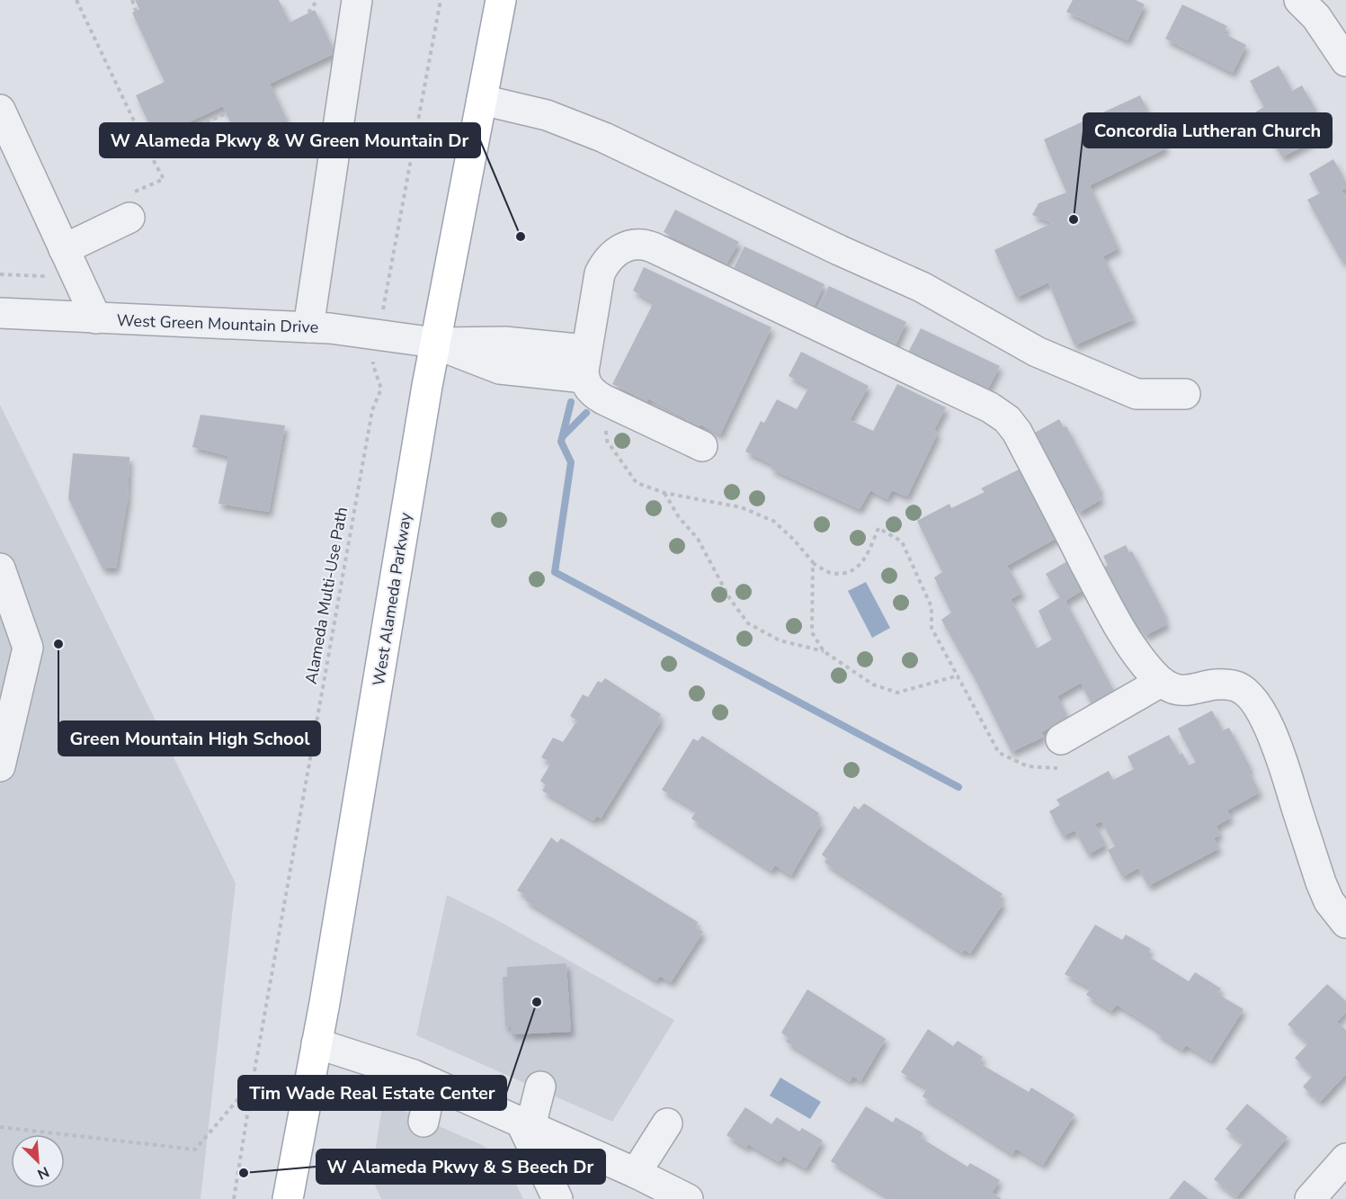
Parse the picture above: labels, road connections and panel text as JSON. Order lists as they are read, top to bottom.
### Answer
{
  "streets": {
    "main road": ["West Alameda Parkway"],
    "street": ["West Green Mountain Drive"],
    "path": ["Alameda Multi-Use Path"]
  },
  "crossings": [
    ["West Green Mountain Drive", "Alameda Multi-Use Path"],
    ["West Green Mountain Drive", "West Alameda Parkway"]
  ],
  "places": [
    "Concordia Lutheran Church",
    "W Alameda Pkwy & W Green Mountain Dr",
    "Green Mountain High School",
    "Tim Wade Real Estate Center",
    "W Alameda Pkwy & S Beech Dr"
  ],
  "north": "bottom right"
}
